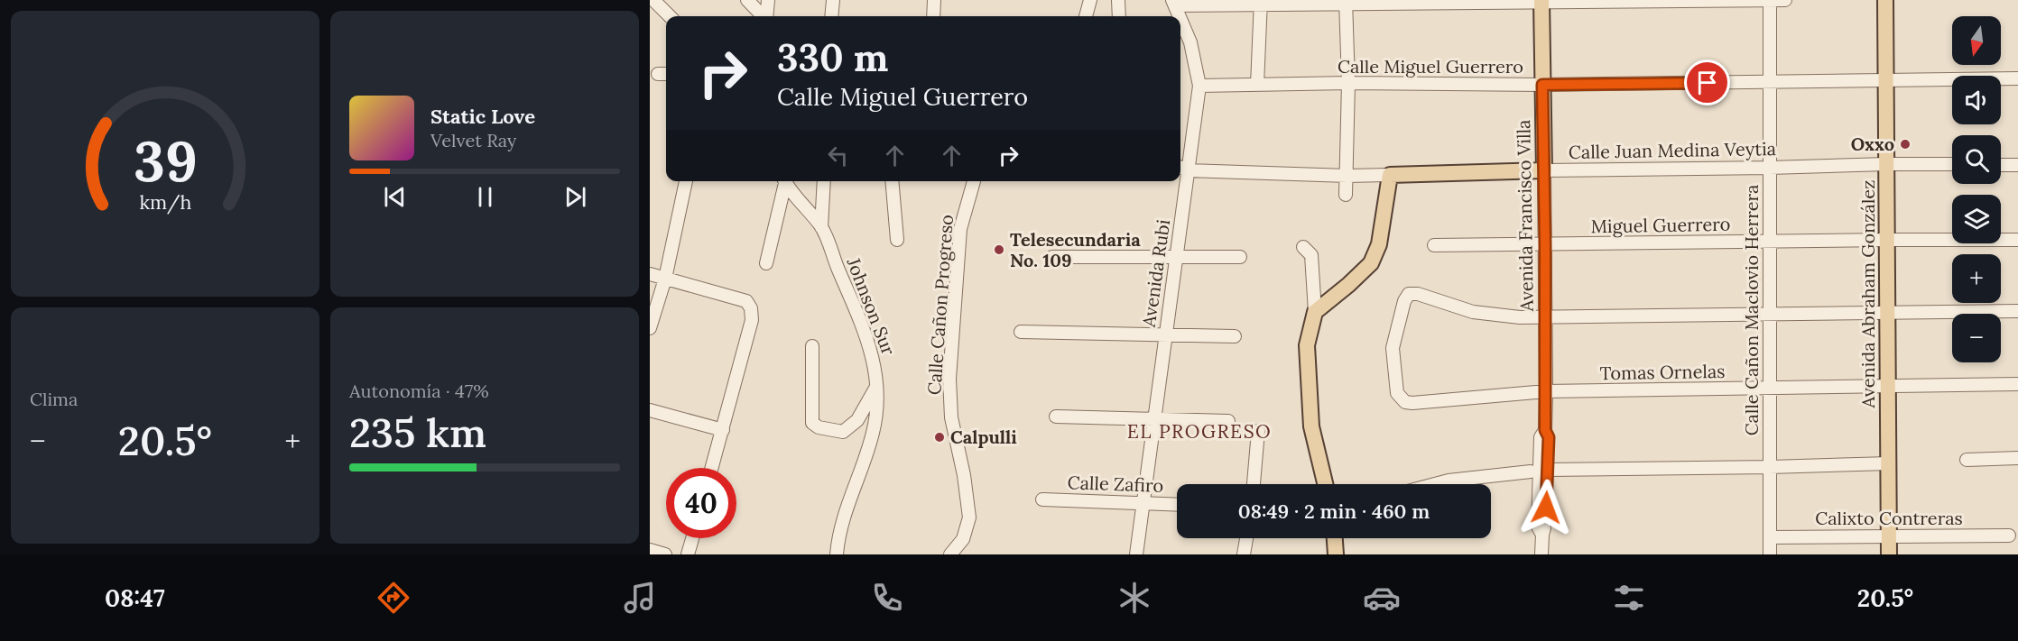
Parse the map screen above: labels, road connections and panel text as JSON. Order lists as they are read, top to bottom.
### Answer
{
  "streets": {
    "main road": ["Calle Juan Medina Veytia", "Avenida Francisco Villa", "Avenida Abraham González"],
    "street": [
      "Calle Miguel Guerrero",
      "Miguel Guerrero",
      "Avenida Rubi",
      "Calle Cañon Progreso",
      "Johnson Sur",
      "Calle Cañon Maclovio Herrera",
      "Tomas Ornelas",
      "Calle Zafiro",
      "Calixto Contreras"
    ]
  },
  "crossings": [
    ["Calle Miguel Guerrero", "Avenida Francisco Villa"],
    ["Calle Miguel Guerrero", "Avenida Rubi"],
    ["Calle Miguel Guerrero", "Avenida Abraham González"],
    ["Calle Miguel Guerrero", "Calle Cañon Maclovio Herrera"],
    ["Calle Juan Medina Veytia", "Avenida Francisco Villa"],
    ["Calle Juan Medina Veytia", "Avenida Rubi"],
    ["Calle Juan Medina Veytia", "Avenida Abraham González"],
    ["Calle Juan Medina Veytia", "Calle Cañon Maclovio Herrera"],
    ["Avenida Francisco Villa", "Miguel Guerrero"],
    ["Avenida Francisco Villa", "Tomas Ornelas"],
    ["Miguel Guerrero", "Avenida Abraham González"],
    ["Miguel Guerrero", "Calle Cañon Maclovio Herrera"],
    ["Avenida Rubi", "Calle Zafiro"],
    ["Avenida Abraham González", "Tomas Ornelas"],
    ["Avenida Abraham González", "Calixto Contreras"],
    ["Calle Cañon Maclovio Herrera", "Tomas Ornelas"],
    ["Calle Cañon Maclovio Herrera", "Calixto Contreras"]
  ],
  "districts": ["EL PROGRESO"],
  "places": ["Oxxo", "Telesecundaria No. 109", "Calpulli"],
  "north": "bottom",
  "page": {
    "map_buttons": ["+", "−"],
    "turn": ["330 m", "Calle Miguel Guerrero"],
    "song": ["Static Love", "Velvet Ray"],
    "tile": [
      "Clima",
      ["Autonomía · 47%", "235 km"]
    ],
    "heat": ["−", "20.5°", "+"],
    "limit": "40",
    "trip": "08:49 · 2 min · 460 m",
    "tabs": ["08:47", "20.5°"],
    "gauge": ["39", "km/h"]
  }
}
